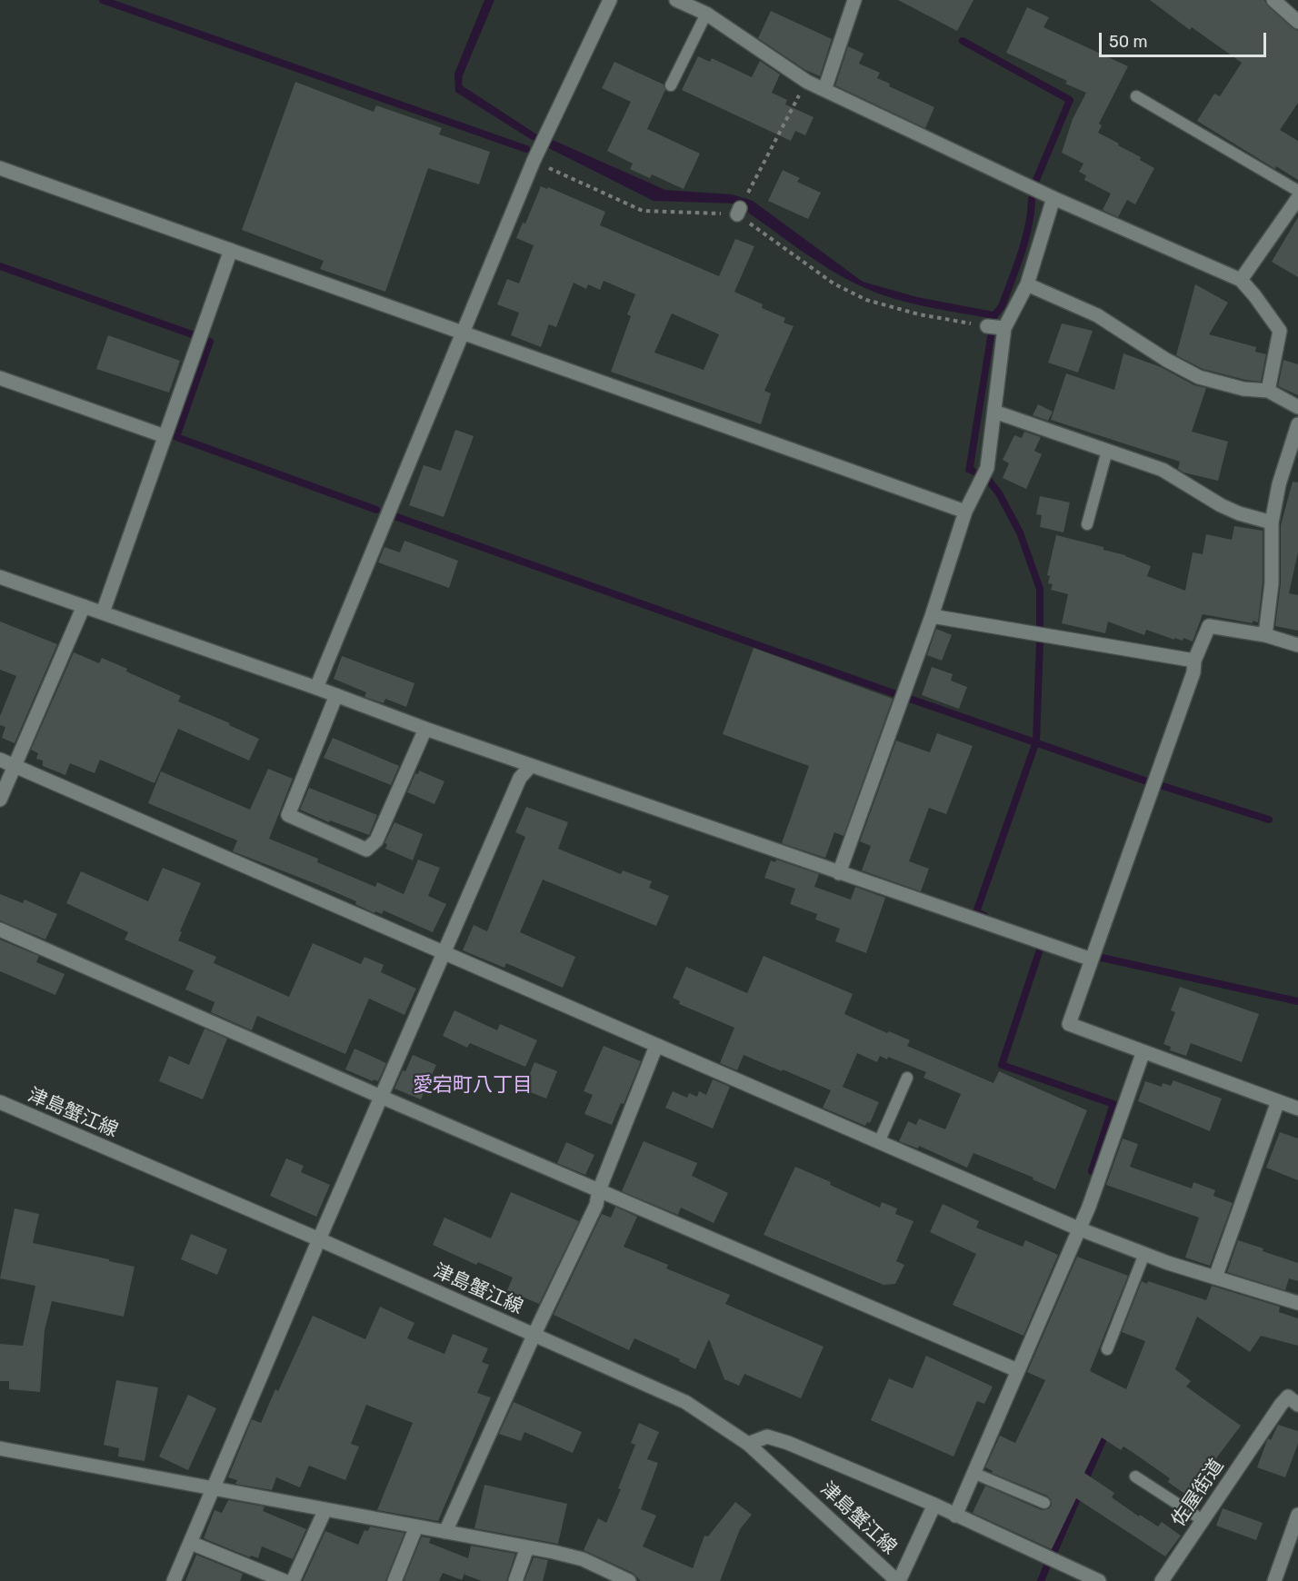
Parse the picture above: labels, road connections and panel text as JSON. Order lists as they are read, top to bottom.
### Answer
{
  "streets": {
    "street": ["津島蟹江線", "佐屋街道"]
  },
  "districts": ["愛宕町八丁目"],
  "scale_bar": "50 m"
}
